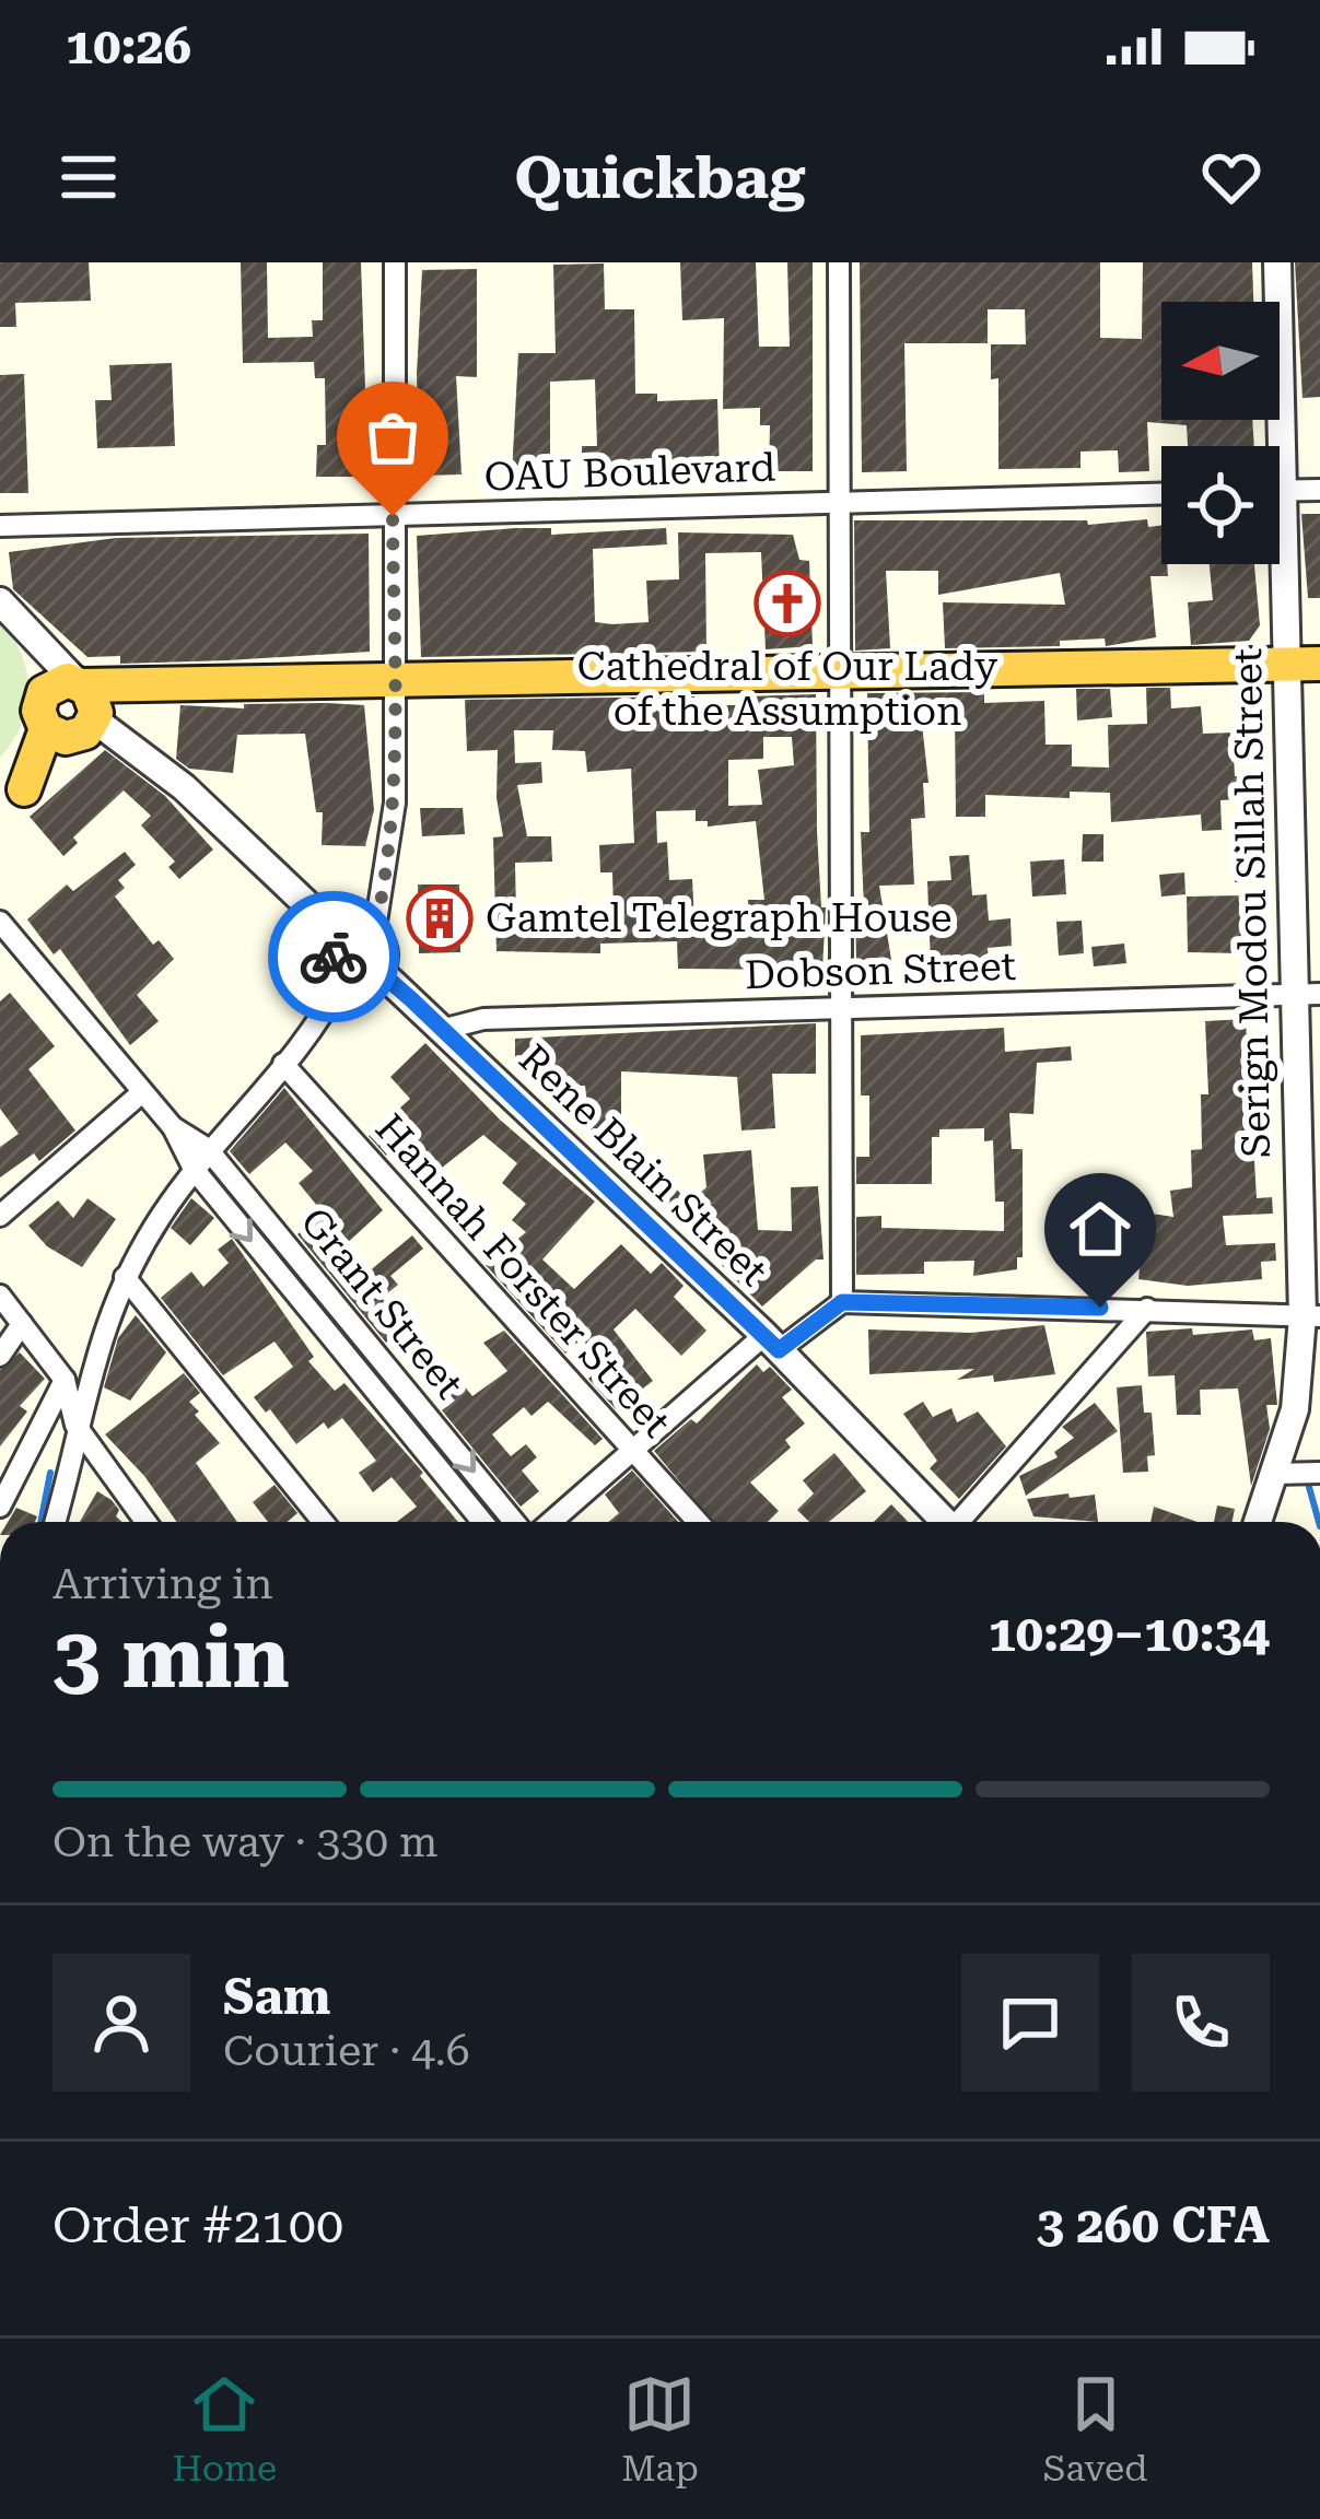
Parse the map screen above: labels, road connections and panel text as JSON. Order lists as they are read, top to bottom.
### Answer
{
  "streets": {
    "street": [
      "OAU Boulevard",
      "Serign Modou Sillah Street",
      "Dobson Street",
      "Rene Blain Street",
      "Hannah Forster Street",
      "Grant Street"
    ]
  },
  "crossings": [
    ["Serign Modou Sillah Street", "Dobson Street"],
    ["Dobson Street", "Rene Blain Street"]
  ],
  "places": {
    "church": ["Cathedral of Our Lady of the Assumption"],
    "building": ["Gamtel Telegraph House"]
  },
  "north": "left",
  "page": {
    "status": "10:26",
    "header": "Quickbag",
    "heading": ["3 min", "Arriving in", "10:29–10:34"],
    "panel": [
      "Sam",
      "Courier · 4.6",
      "Order #2100",
      "3 260 CFA"
    ],
    "bar": "On the way · 330 m",
    "tabs": ["Home", "Map", "Saved"]
  }
}
